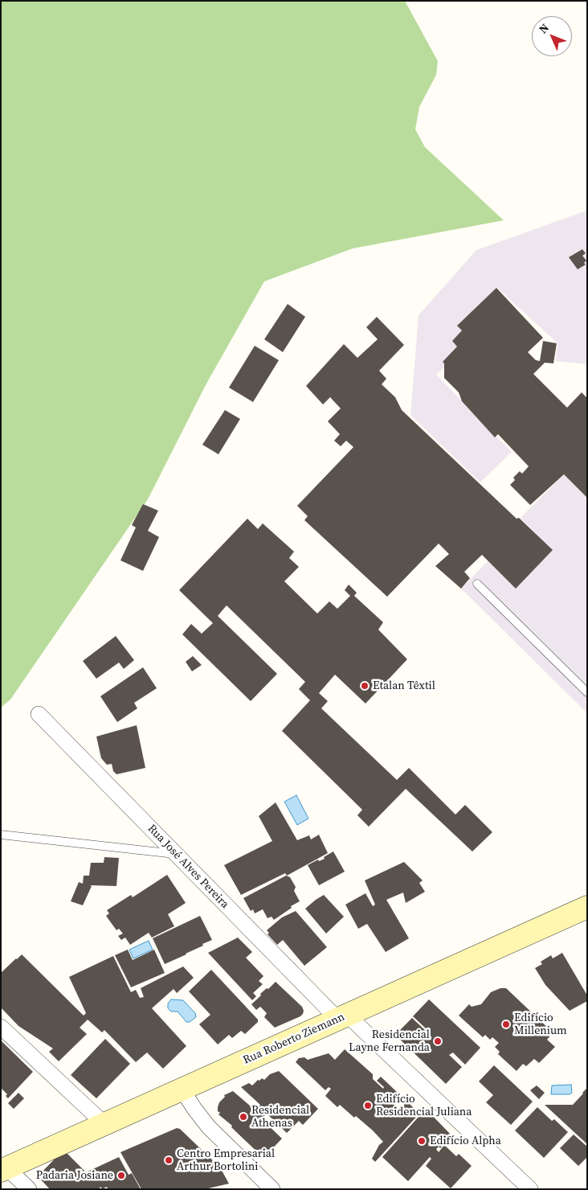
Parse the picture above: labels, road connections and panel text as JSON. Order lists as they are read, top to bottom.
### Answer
{
  "streets": {
    "main road": ["Rua Roberto Ziemann"],
    "street": ["Rua José Alves Pereira"]
  },
  "crossings": [
    ["Rua José Alves Pereira", "Rua Roberto Ziemann"]
  ],
  "places": [
    "Etalan Têxtil",
    "Edifício Millenium",
    "Residencial Layne Fernanda",
    "Edifício Residencial Juliana",
    "Residencial Athenas",
    "Edifício Alpha",
    "Centro Empresarial Arthur Bortolini",
    "Padaria Josiane"
  ],
  "north": "top left"
}
